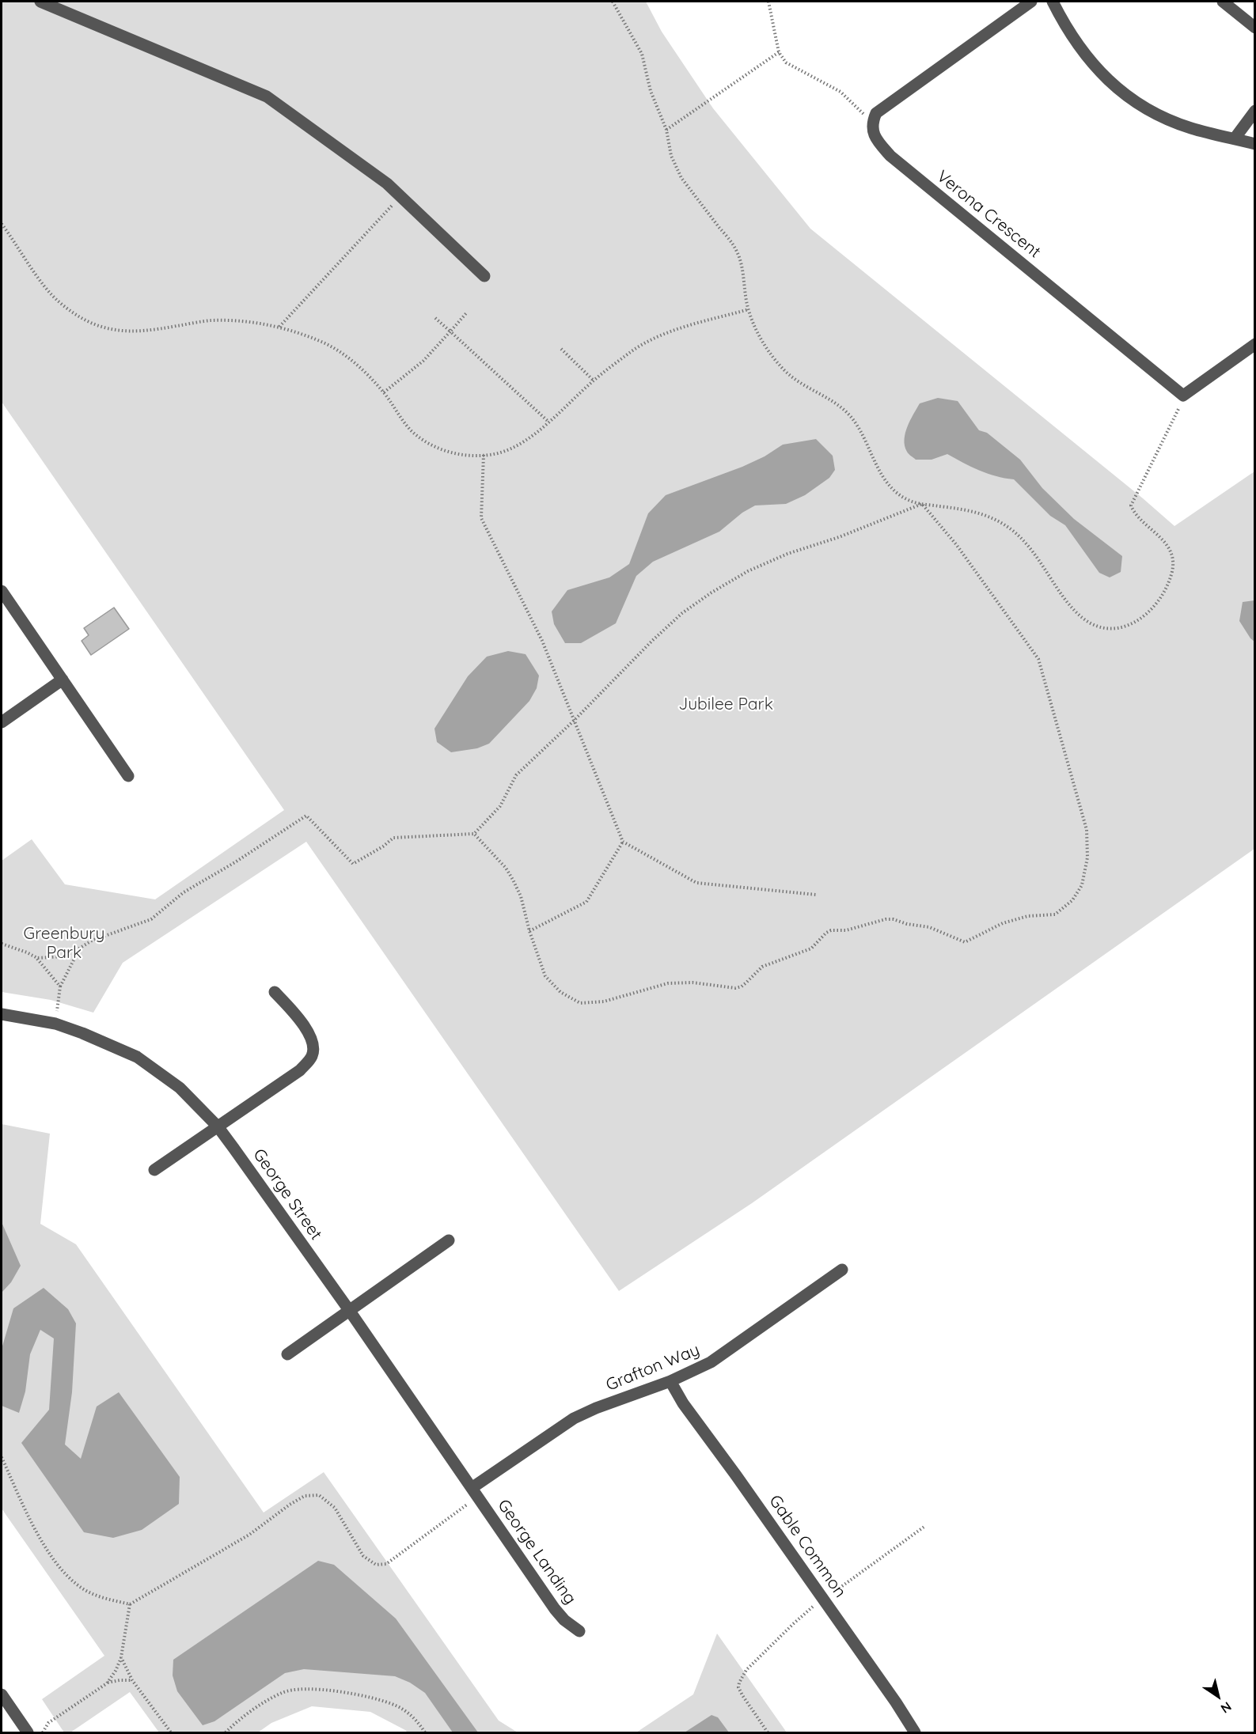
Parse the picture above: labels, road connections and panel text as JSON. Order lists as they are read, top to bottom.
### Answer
{
  "streets": {
    "street": [
      "Verona Crescent",
      "George Street",
      "Grafton Way",
      "Gable Common",
      "George Landing"
    ]
  },
  "crossings": [
    ["George Street", "Grafton Way"],
    ["George Street", "George Landing"],
    ["Grafton Way", "Gable Common"],
    ["Grafton Way", "George Landing"]
  ],
  "parks": ["Jubilee Park", "Greenbury Park"],
  "north": "bottom right"
}
